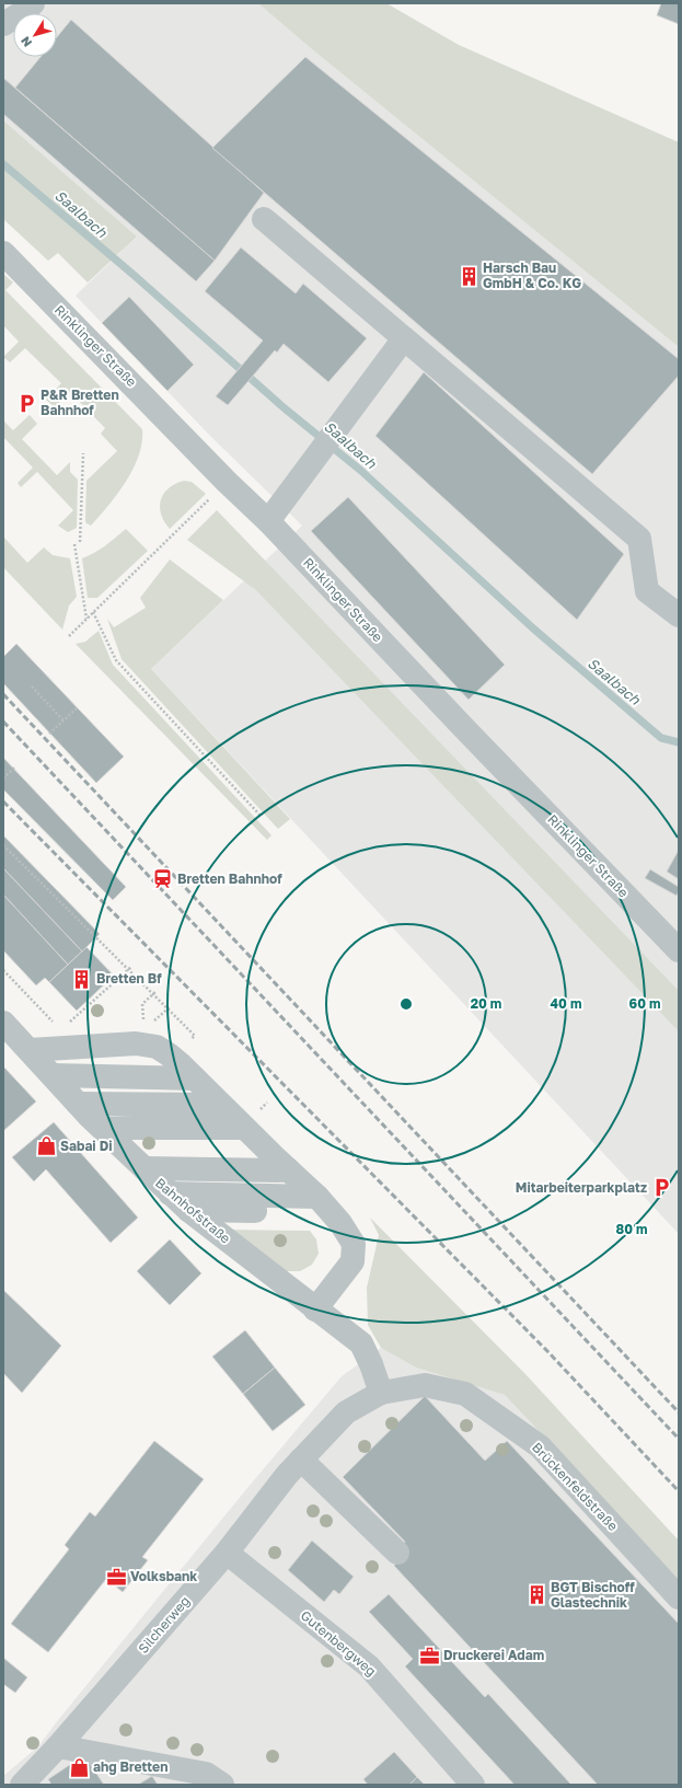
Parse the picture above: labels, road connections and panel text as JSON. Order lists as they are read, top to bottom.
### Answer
{
  "streets": {
    "street": [
      "Rinklinger Straße",
      "Bahnhofstraße",
      "Brückenfeldstraße",
      "Silcherweg",
      "Gutenbergweg"
    ]
  },
  "crossings": [
    ["Bahnhofstraße", "Brückenfeldstraße"],
    ["Bahnhofstraße", "Silcherweg"],
    ["Brückenfeldstraße", "Silcherweg"],
    ["Silcherweg", "Gutenbergweg"]
  ],
  "water": ["Saalbach"],
  "places": {
    "building": ["Harsch Bau GmbH & Co. KG", "Bretten Bf", "BGT Bischoff Glastechnik"],
    "parking": ["P&R Bretten Bahnhof", "Mitarbeiterparkplatz"],
    "station": ["Bretten Bahnhof"],
    "shop": ["Sabai Di", "ahg Bretten"],
    "office": ["Volksbank", "Druckerei Adam"]
  },
  "north": "bottom left",
  "rings": [
    "20 m",
    "40 m",
    "60 m",
    "80 m"
  ]
}
